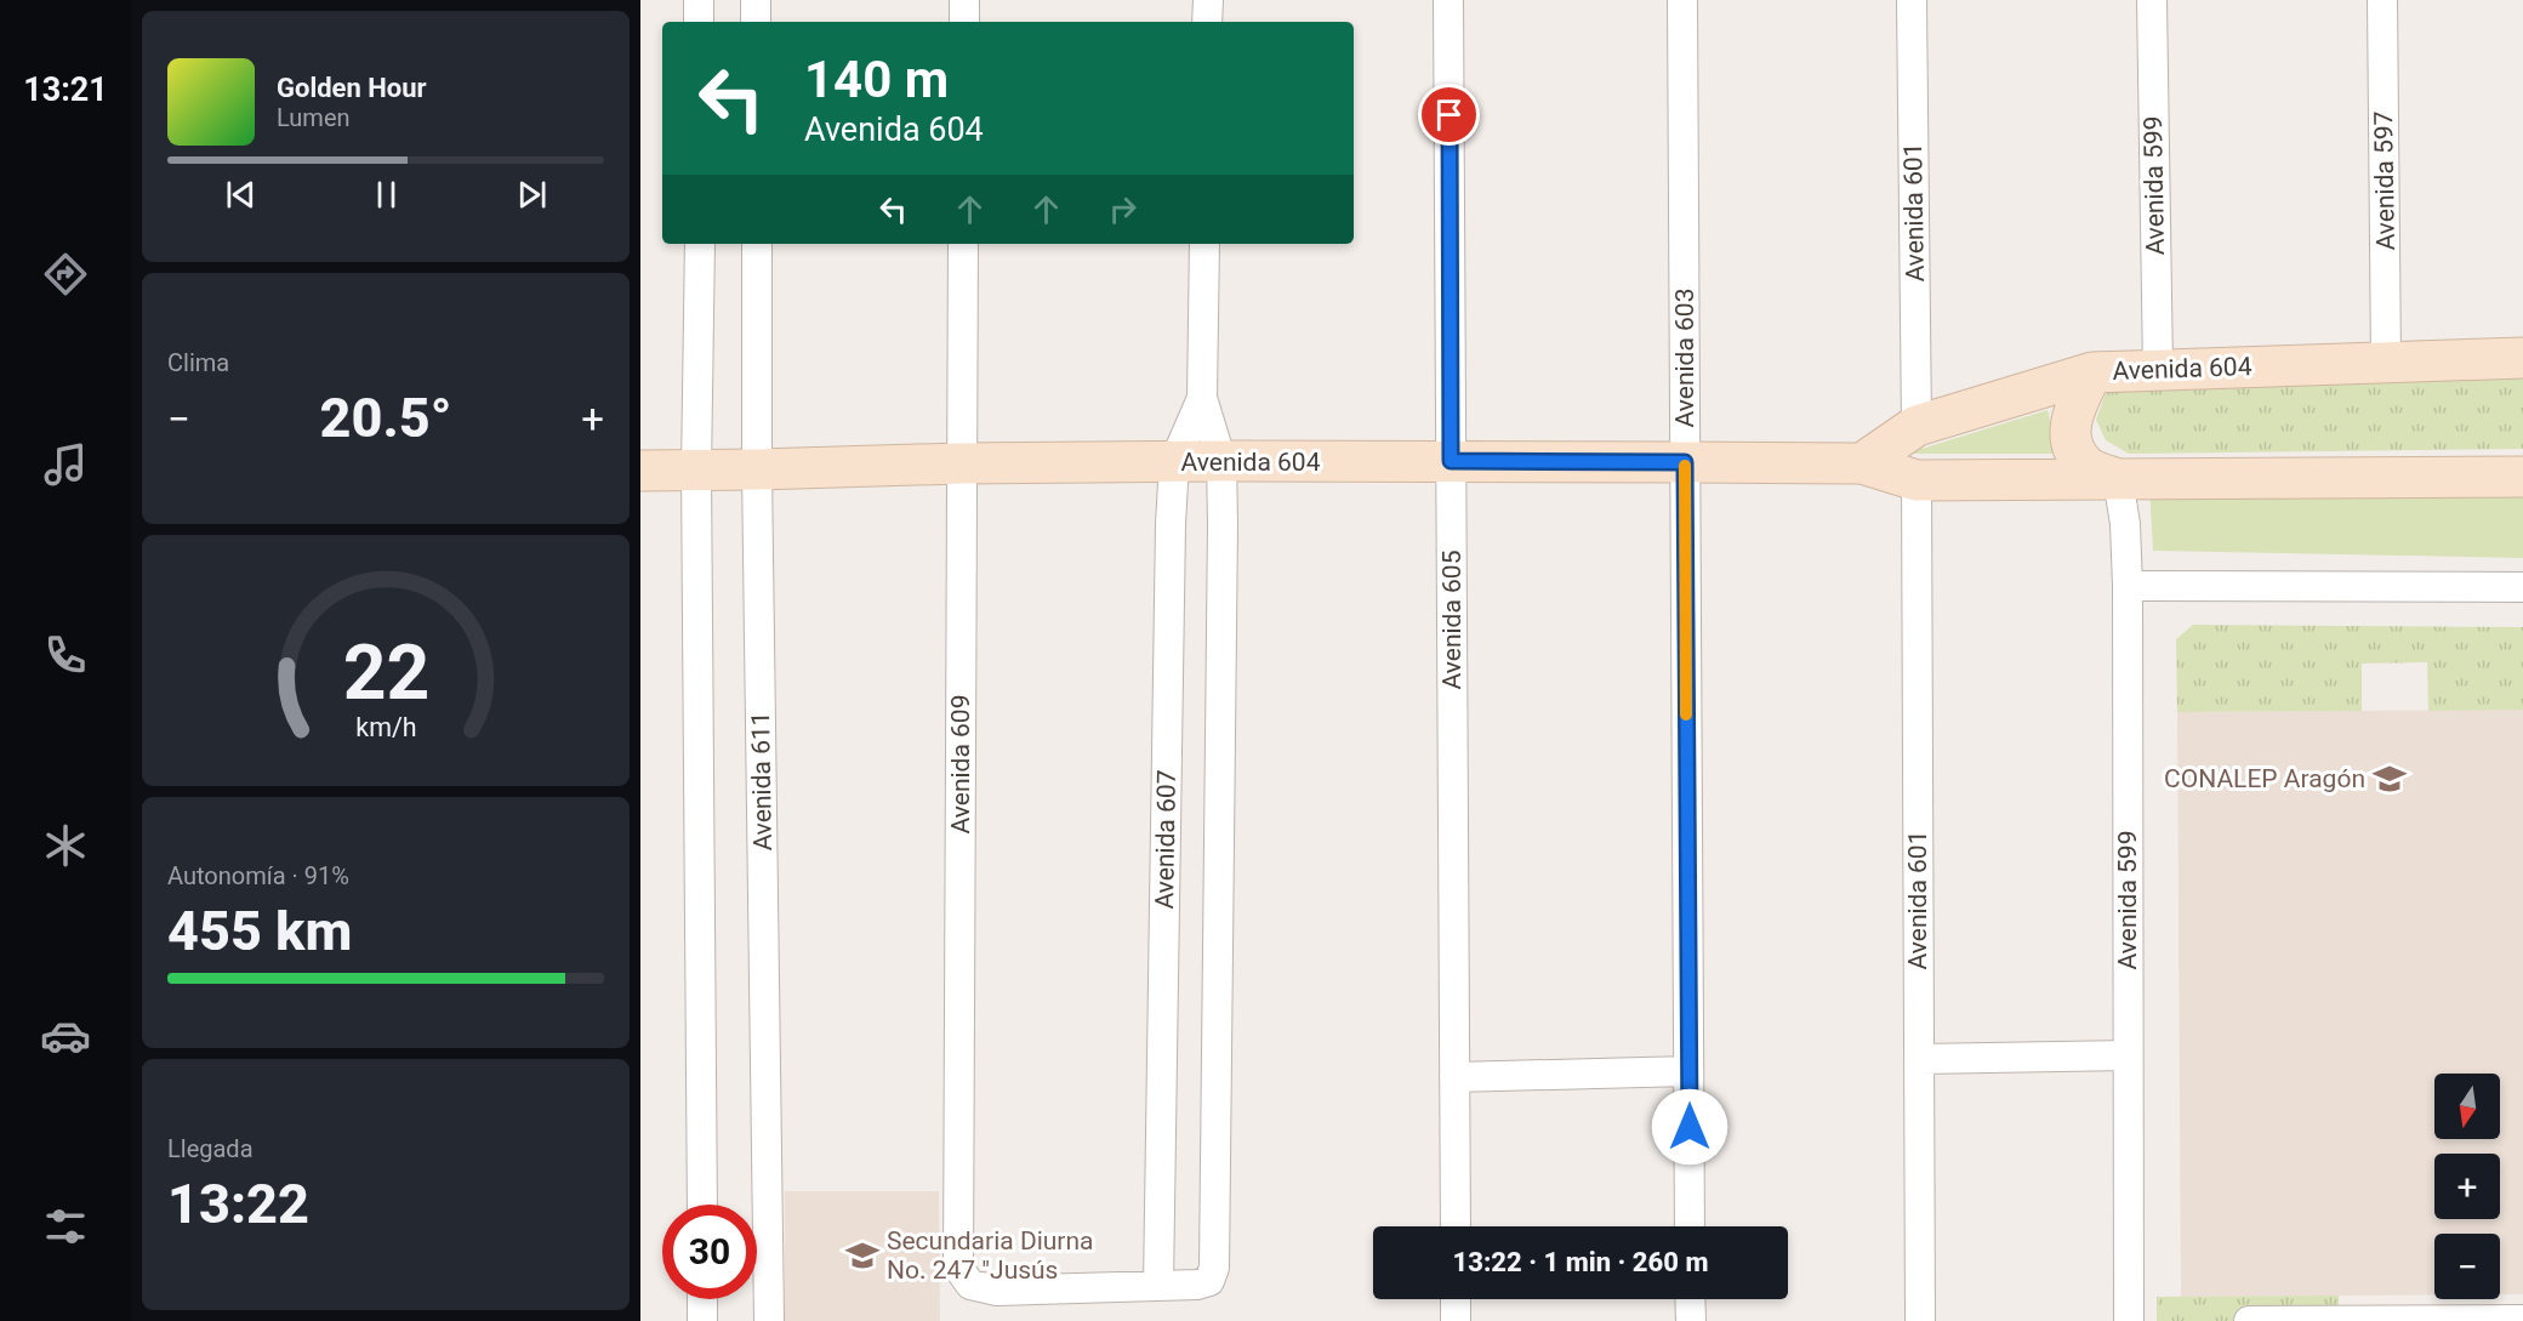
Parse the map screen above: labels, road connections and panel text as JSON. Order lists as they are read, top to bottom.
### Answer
{
  "streets": {
    "street": [
      "Avenida 597",
      "Avenida 599",
      "Avenida 601",
      "Avenida 603",
      "Avenida 604",
      "Avenida 605",
      "Avenida 609",
      "Avenida 611",
      "Avenida 607"
    ]
  },
  "crossings": [
    ["Avenida 597", "Avenida 604"],
    ["Avenida 599", "Avenida 604"],
    ["Avenida 601", "Avenida 604"],
    ["Avenida 603", "Avenida 604"],
    ["Avenida 604", "Avenida 605"],
    ["Avenida 604", "Avenida 609"],
    ["Avenida 604", "Avenida 611"],
    ["Avenida 604", "Avenida 607"],
    ["Avenida 609", "Avenida 607"]
  ],
  "places": {
    "school or university": ["CONALEP Aragón", "Secundaria Diurna No. 247 \"Jusús"]
  },
  "north": "bottom",
  "page": {
    "tabs": "13:21",
    "turn": ["140 m", "Avenida 604"],
    "song": ["Golden Hour", "Lumen"],
    "tile": [
      "Clima",
      ["Autonomía · 91%", "455 km"],
      ["Llegada", "13:22"]
    ],
    "heat": ["−", "20.5°", "+"],
    "map_buttons": ["+", "−"],
    "limit": "30",
    "trip": "13:22 · 1 min · 260 m",
    "gauge": ["22", "km/h"]
  }
}
